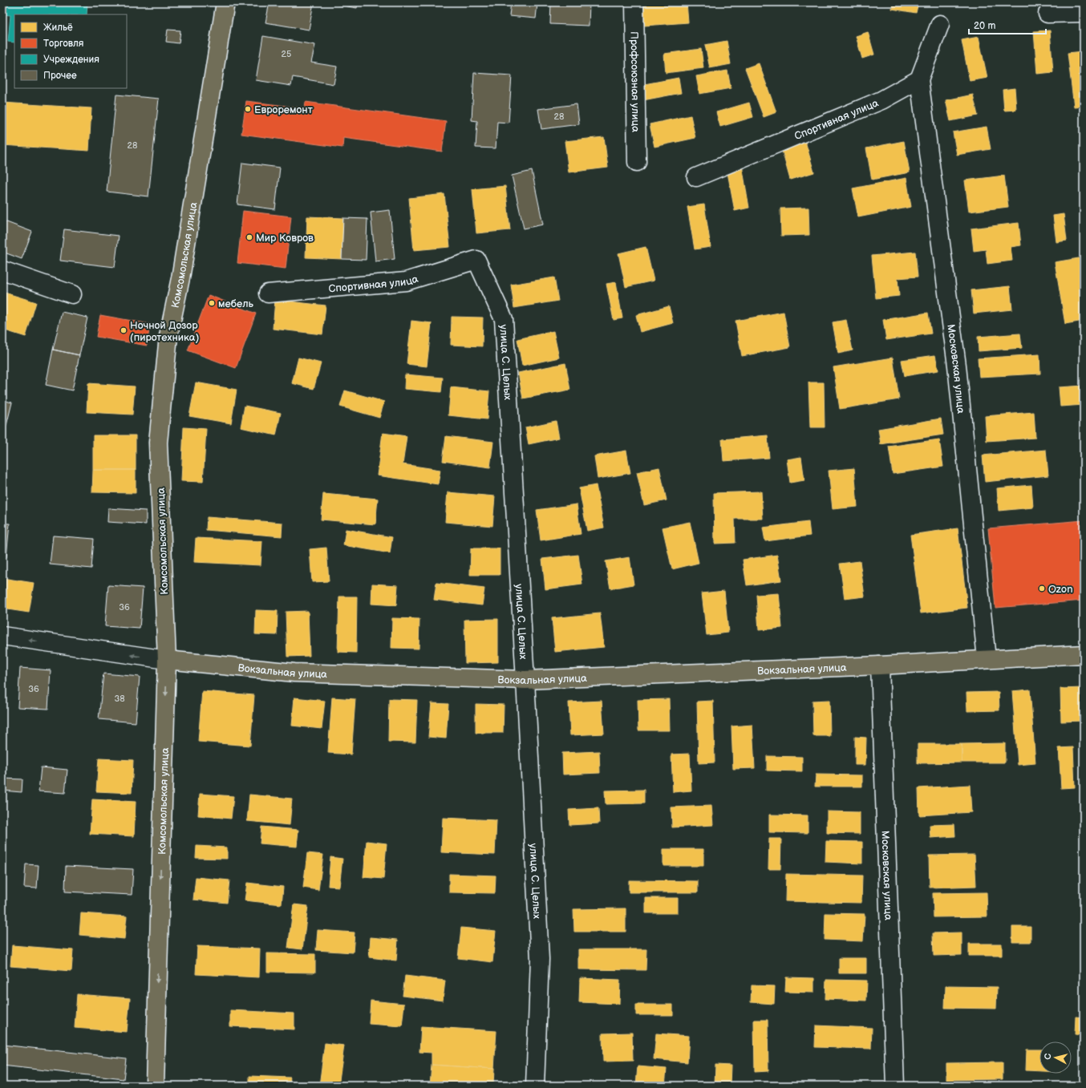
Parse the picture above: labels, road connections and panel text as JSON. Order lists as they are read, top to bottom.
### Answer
{
  "streets": {
    "main road": ["Комсомольская улица", "Вокзальная улица"],
    "street": [
      "Профсоюзная улица",
      "Спортивная улица",
      "улица С. Целых",
      "Московская улица"
    ]
  },
  "crossings": [
    ["Спортивная улица", "улица С. Целых"],
    ["Спортивная улица", "Московская улица"],
    ["Комсомольская улица", "Вокзальная улица"],
    ["улица С. Целых", "Вокзальная улица"],
    ["Московская улица", "Вокзальная улица"]
  ],
  "one_way": ["Комсомольская улица"],
  "places": [
    "Евроремонт",
    "Мир Ковров",
    "мебель",
    "Ночной Дозор (пиротехника)",
    "Ozon"
  ],
  "house_numbers": [
    "25",
    "28",
    "28",
    "36",
    "36",
    "38"
  ],
  "legend": [
    "Жильё",
    "Торговля",
    "Учреждения",
    "Прочее"
  ],
  "scale_bar": "20 m",
  "north": "left"
}
